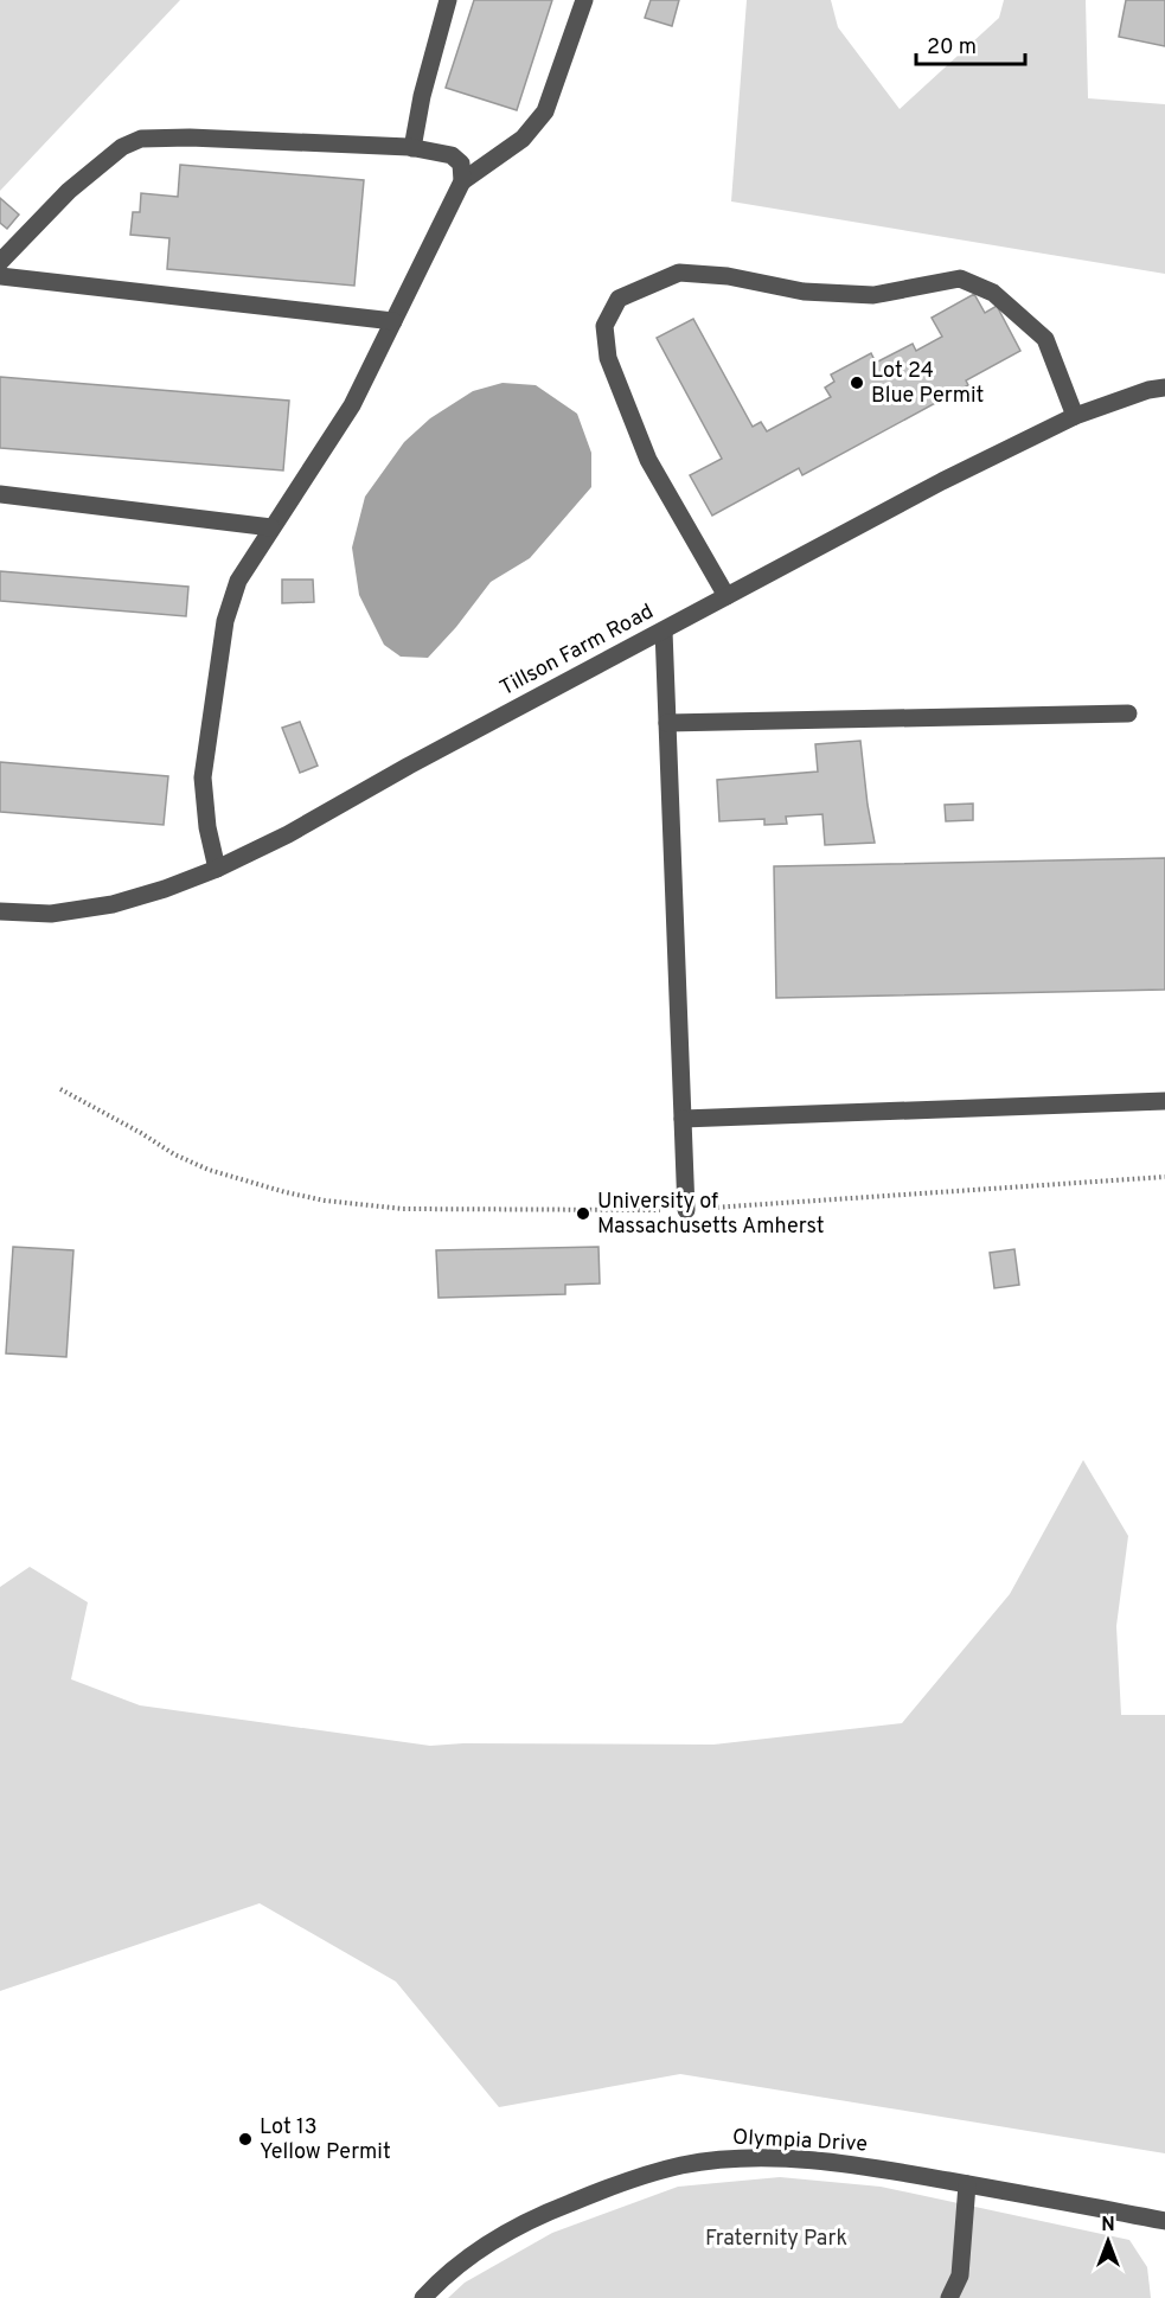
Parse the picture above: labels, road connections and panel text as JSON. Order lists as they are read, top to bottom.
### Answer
{
  "streets": {
    "street": ["Tillson Farm Road", "Olympia Drive"]
  },
  "parks": ["Fraternity Park"],
  "places": ["Lot 24 Blue Permit", "University of Massachusetts Amherst", "Lot 13 Yellow Permit"],
  "scale_bar": "20 m",
  "north": "top"
}
